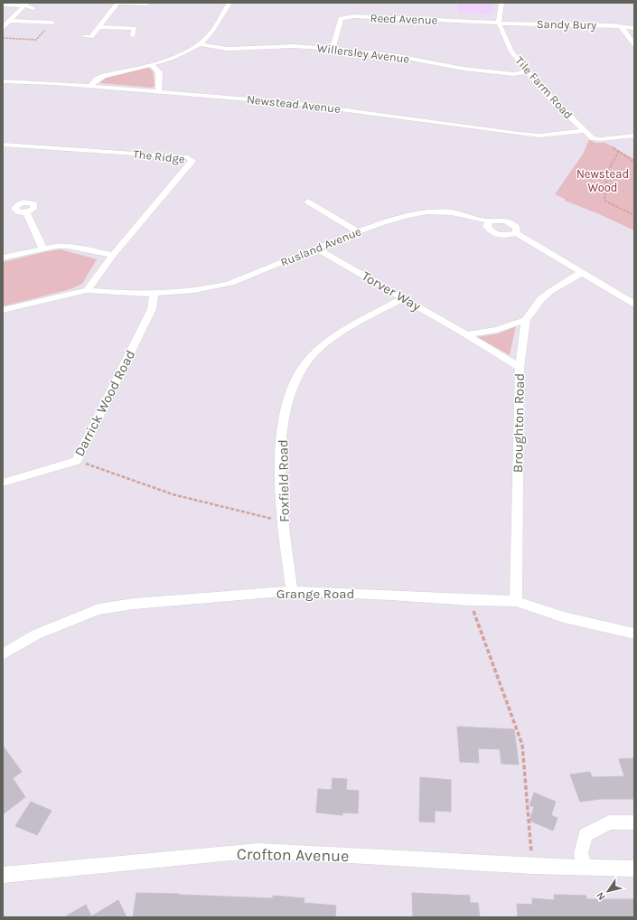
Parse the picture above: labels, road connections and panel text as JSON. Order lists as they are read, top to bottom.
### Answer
{
  "streets": {
    "street": [
      "Reed Avenue",
      "Sandy Bury",
      "Willersley Avenue",
      "Tile Farm Road",
      "Newstead Avenue",
      "The Ridge",
      "Rusland Avenue",
      "Torver Way",
      "Darrick Wood Road",
      "Broughton Road",
      "Foxfield Road",
      "Grange Road",
      "Crofton Avenue"
    ]
  },
  "crossings": [
    ["Reed Avenue", "Sandy Bury"],
    ["Reed Avenue", "Willersley Avenue"],
    ["Reed Avenue", "Tile Farm Road"],
    ["Sandy Bury", "Tile Farm Road"],
    ["Willersley Avenue", "Tile Farm Road"],
    ["Tile Farm Road", "Newstead Avenue"],
    ["Rusland Avenue", "Torver Way"],
    ["Rusland Avenue", "Darrick Wood Road"],
    ["Rusland Avenue", "Broughton Road"],
    ["Torver Way", "Broughton Road"],
    ["Torver Way", "Foxfield Road"],
    ["Broughton Road", "Grange Road"],
    ["Foxfield Road", "Grange Road"]
  ],
  "parks": ["Newstead Wood"],
  "north": "bottom left"
}
